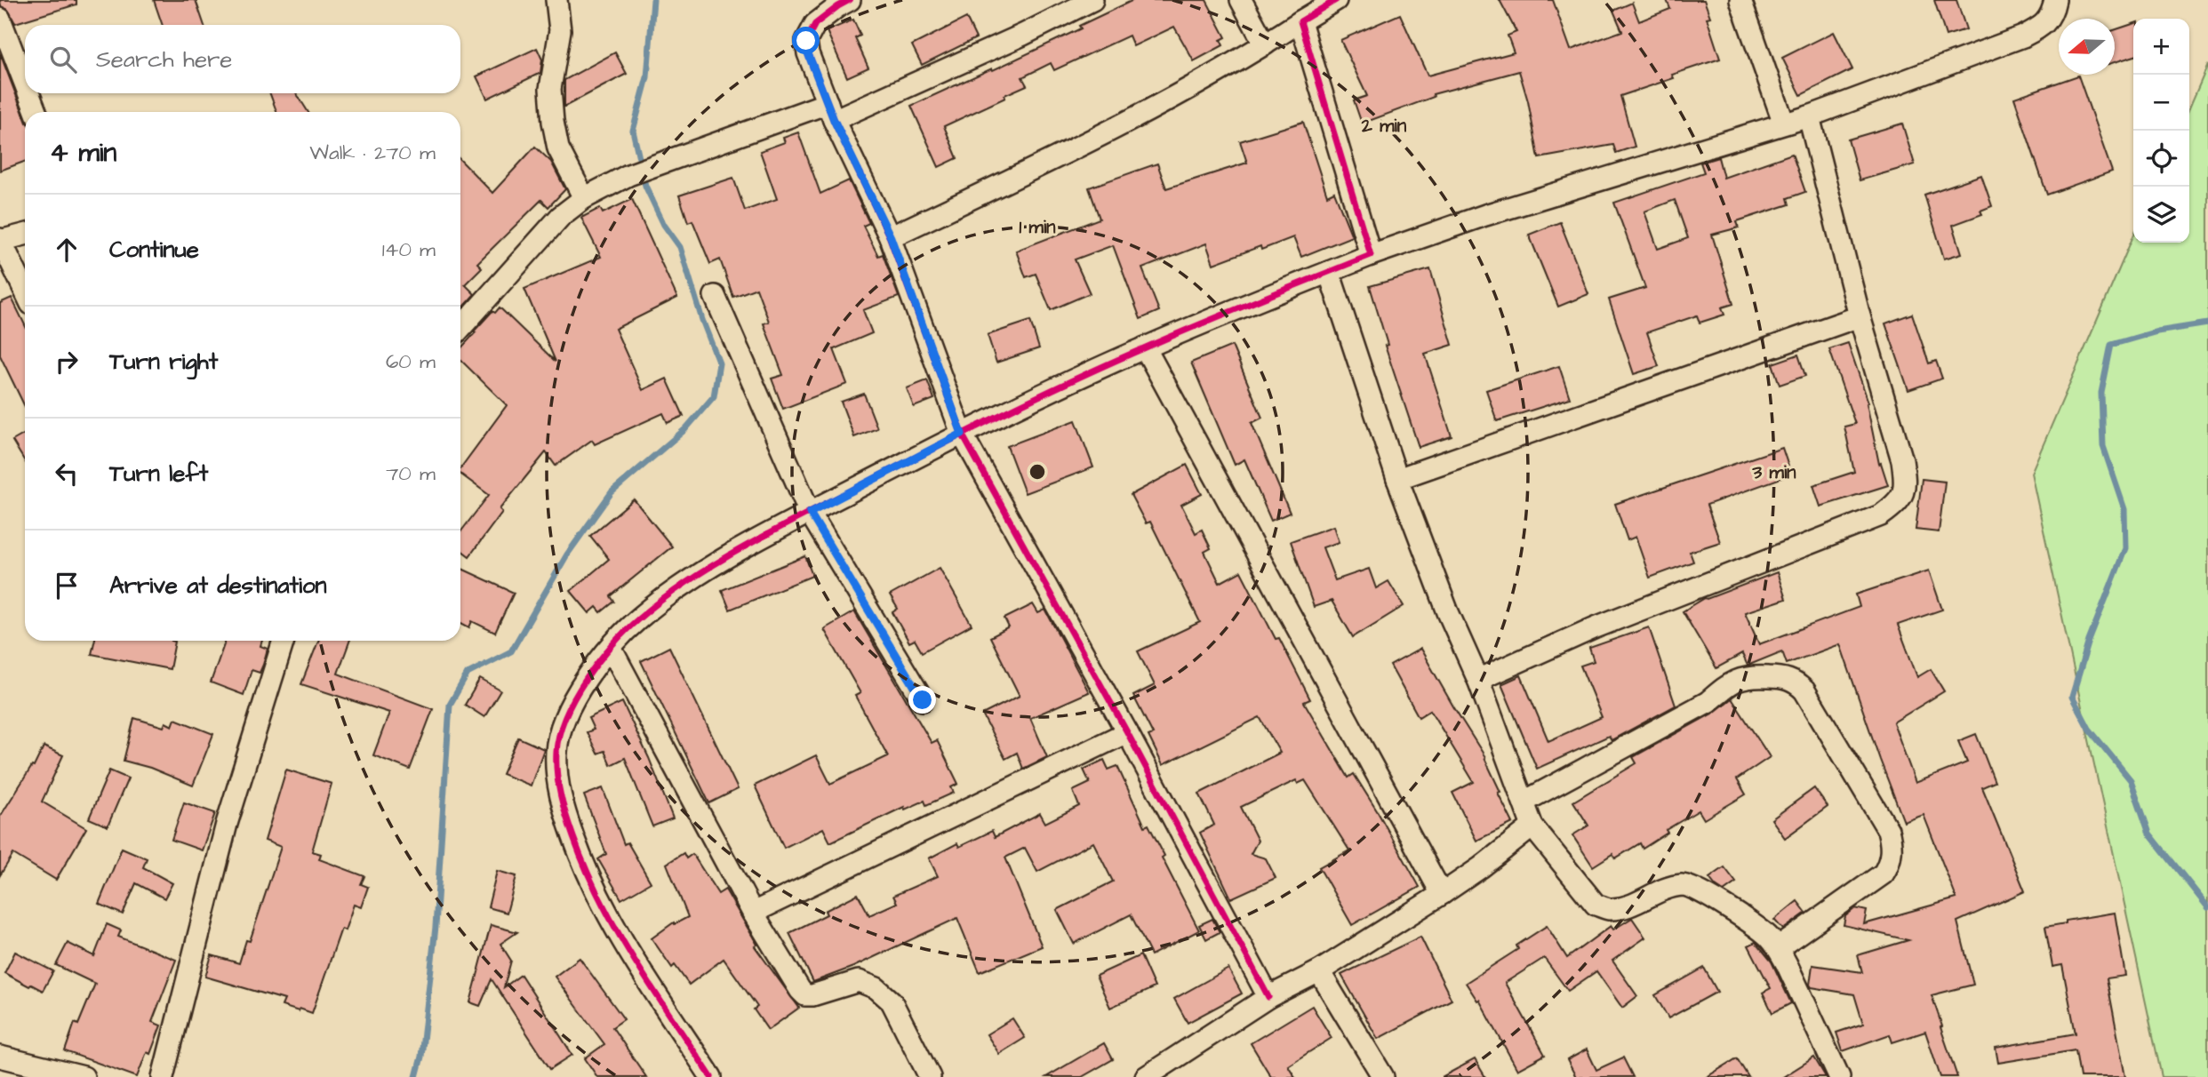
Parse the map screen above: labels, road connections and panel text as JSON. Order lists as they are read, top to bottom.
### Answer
{
  "north": "left",
  "page": {
    "map_buttons": ["+", "−"],
    "search": "Search here",
    "heading": ["4 min", "Walk · 270 m"],
    "list": [
      ["Continue", "140 m"],
      ["Turn right", "60 m"],
      ["Turn left", "70 m"],
      "Arrive at destination"
    ]
  },
  "rings": ["2 min", "1 min", "3 min"]
}
